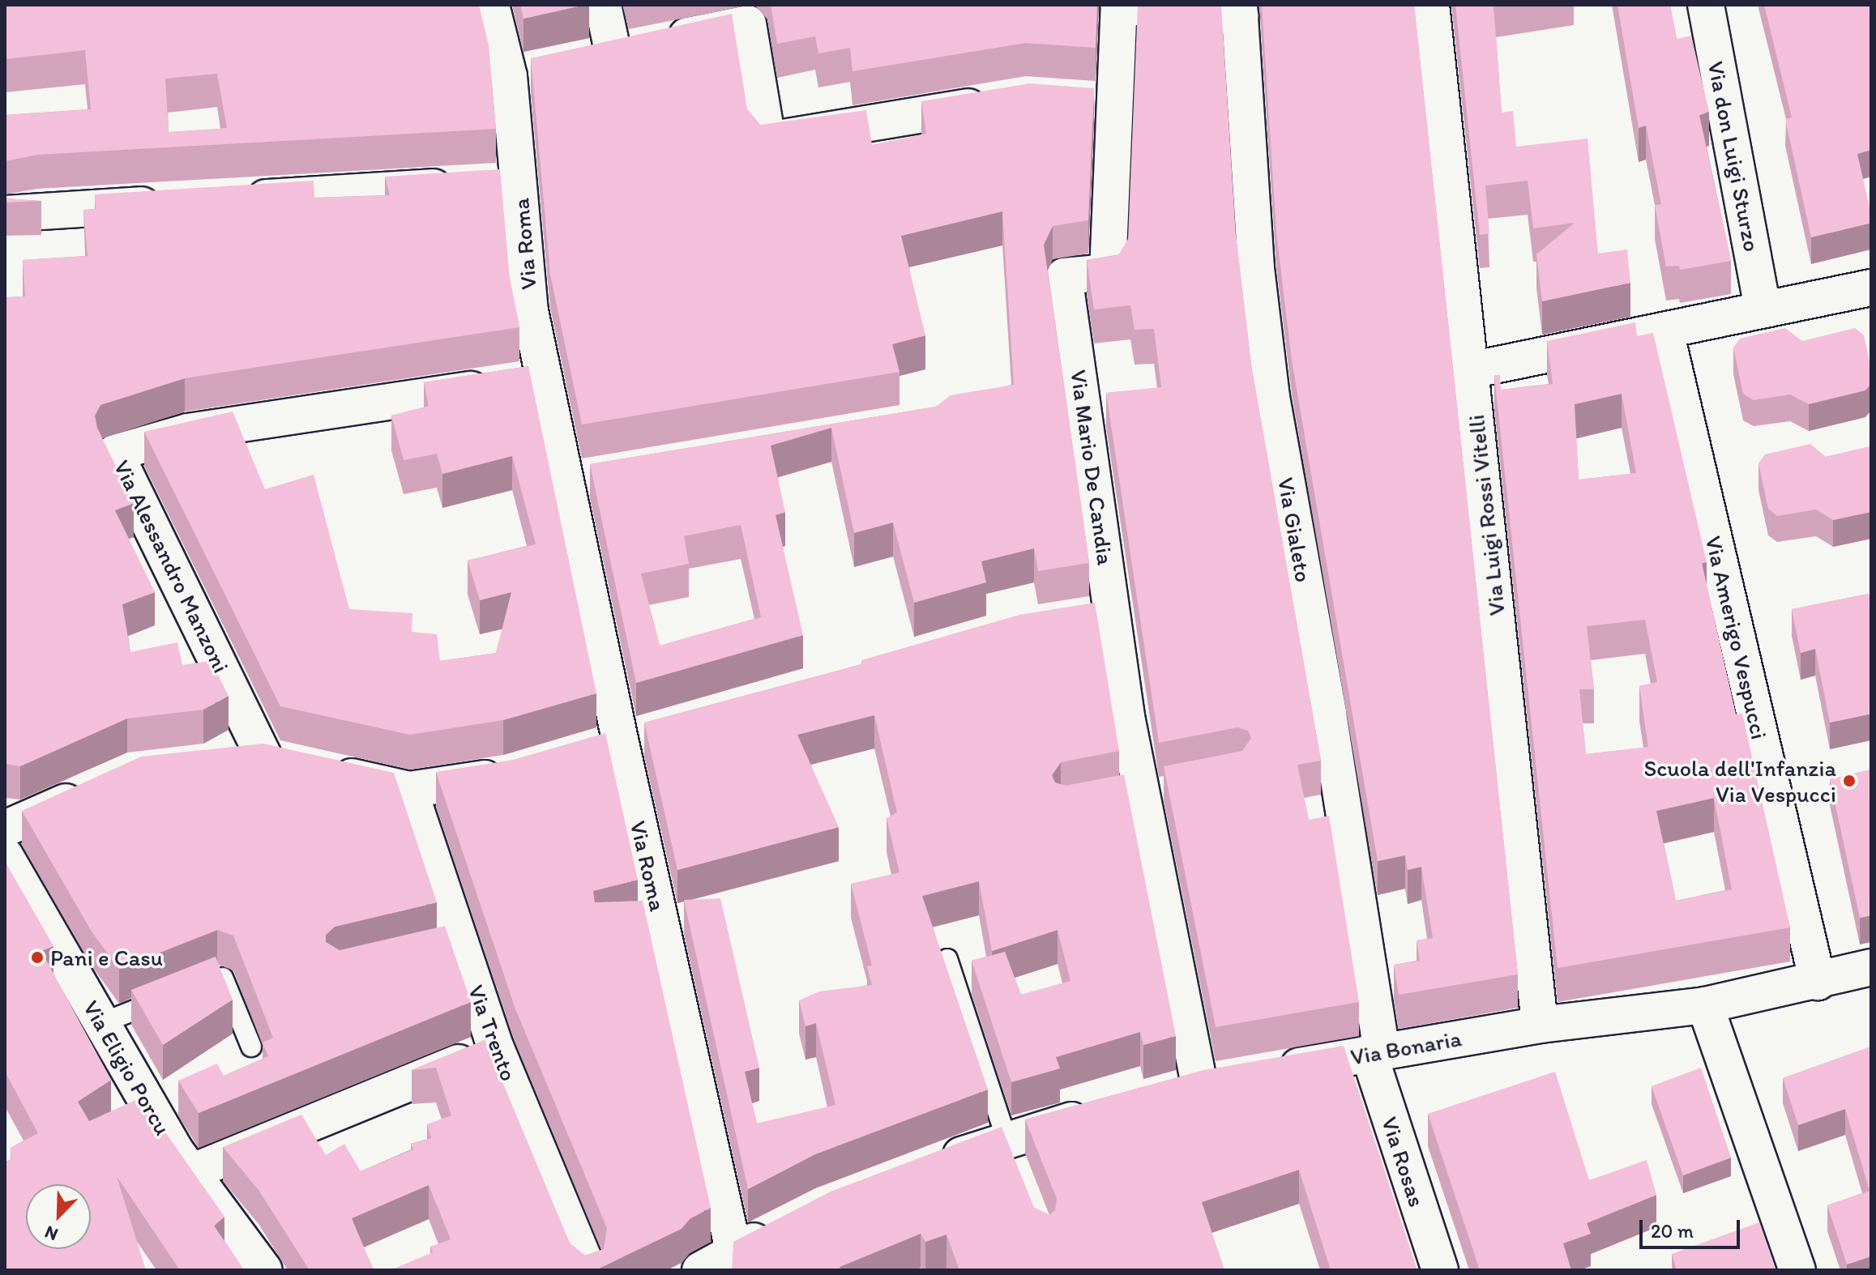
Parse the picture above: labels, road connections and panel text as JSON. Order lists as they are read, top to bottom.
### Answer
{
  "streets": {
    "street": [
      "Via don Luigi Sturzo",
      "Via Roma",
      "Via Mario De Candia",
      "Via Luigi Rossi Vitelli",
      "Via Gialeto",
      "Via Alessandro Manzoni",
      "Via Amerigo Vespucci",
      "Via Trento",
      "Via Bonaria",
      "Via Eligio Porcu",
      "Via Rosas"
    ]
  },
  "crossings": [
    ["Via Roma", "Via Alessandro Manzoni"],
    ["Via Mario De Candia", "Via Gialeto"],
    ["Via Luigi Rossi Vitelli", "Via Bonaria"],
    ["Via Gialeto", "Via Bonaria"],
    ["Via Gialeto", "Via Rosas"],
    ["Via Amerigo Vespucci", "Via Bonaria"],
    ["Via Bonaria", "Via Rosas"]
  ],
  "places": ["Scuola dell'Infanzia Via Vespucci", "Pani e Casu"],
  "scale_bar": "20 m",
  "north": "bottom left"
}
